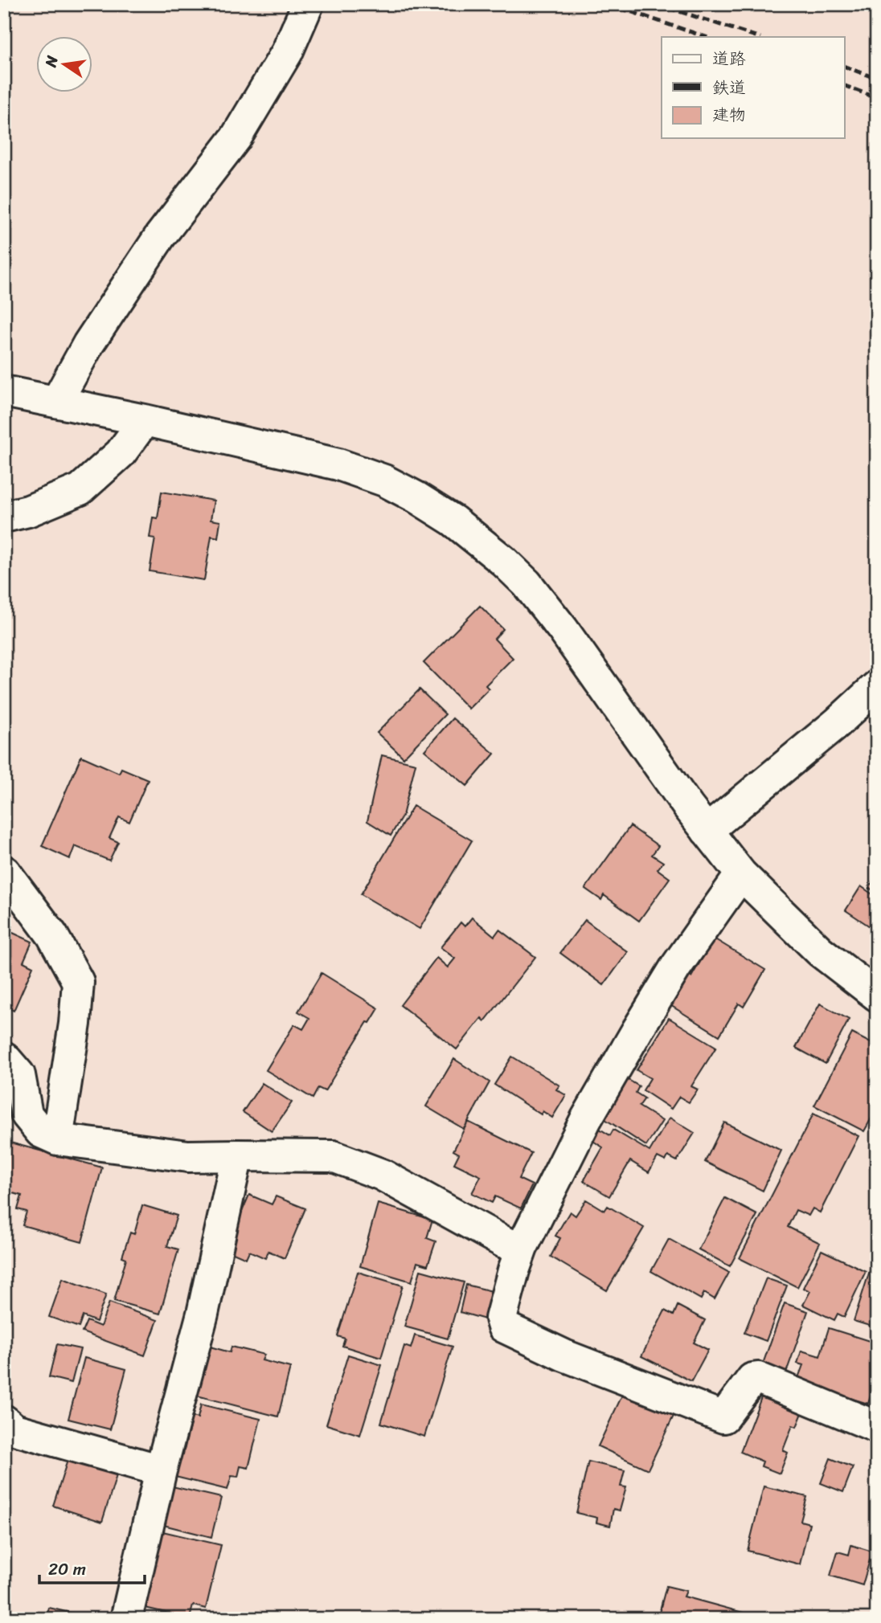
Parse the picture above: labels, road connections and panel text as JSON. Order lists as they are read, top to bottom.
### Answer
{
  "legend": ["道路", "鉄道", "建物"],
  "scale_bar": "20 m",
  "north": "left"
}
